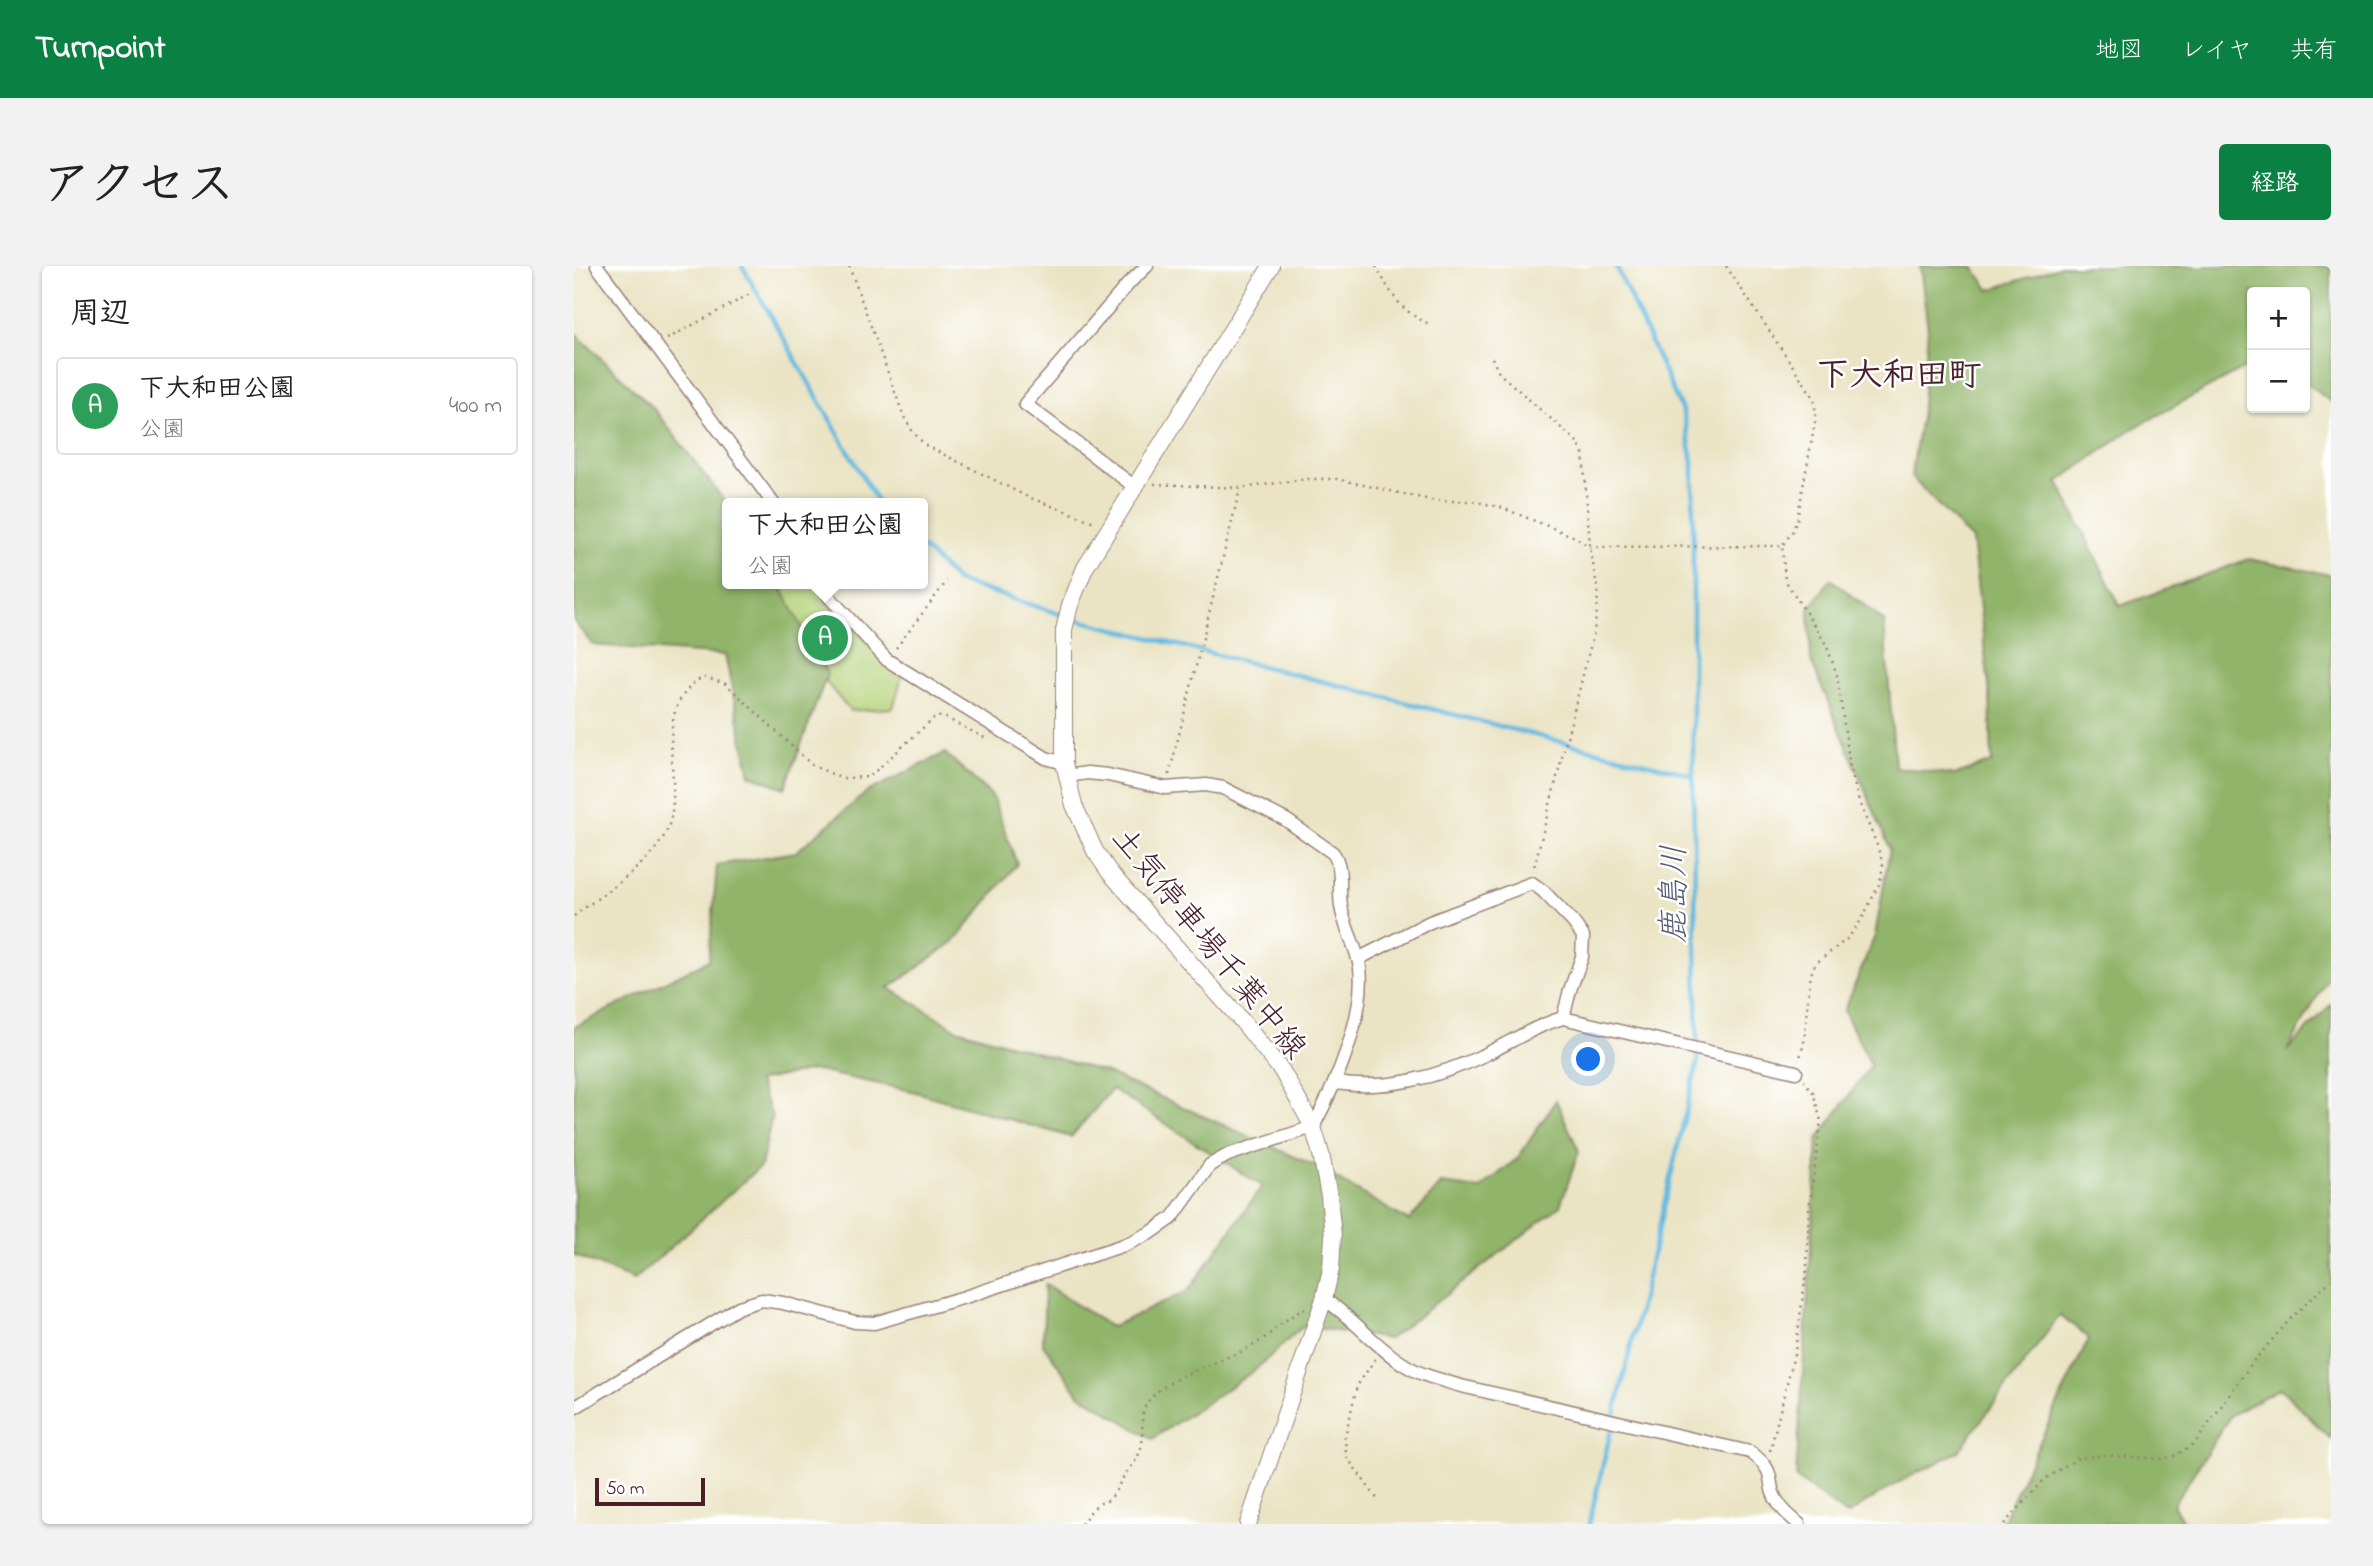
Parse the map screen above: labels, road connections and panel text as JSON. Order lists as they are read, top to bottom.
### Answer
{
  "streets": {
    "main road": ["土気停車場千葉中線"]
  },
  "districts": ["下大和田町"],
  "water": ["鹿島川"],
  "scale_bar": "50 m",
  "page": {
    "header": "Turnpoint",
    "nav": ["地図", "レイヤ", "共有"],
    "title": "アクセス",
    "buttons": "経路",
    "heading": "周辺",
    "map_buttons": ["+", "−"],
    "list": [
      {
        "mark": "A",
        "name": "下大和田公園",
        "note": "公園",
        "value": "400 m"
      }
    ],
    "popup": ["下大和田公園", "公園"],
    "pins": "A",
    "scale": "50 m"
  }
}
